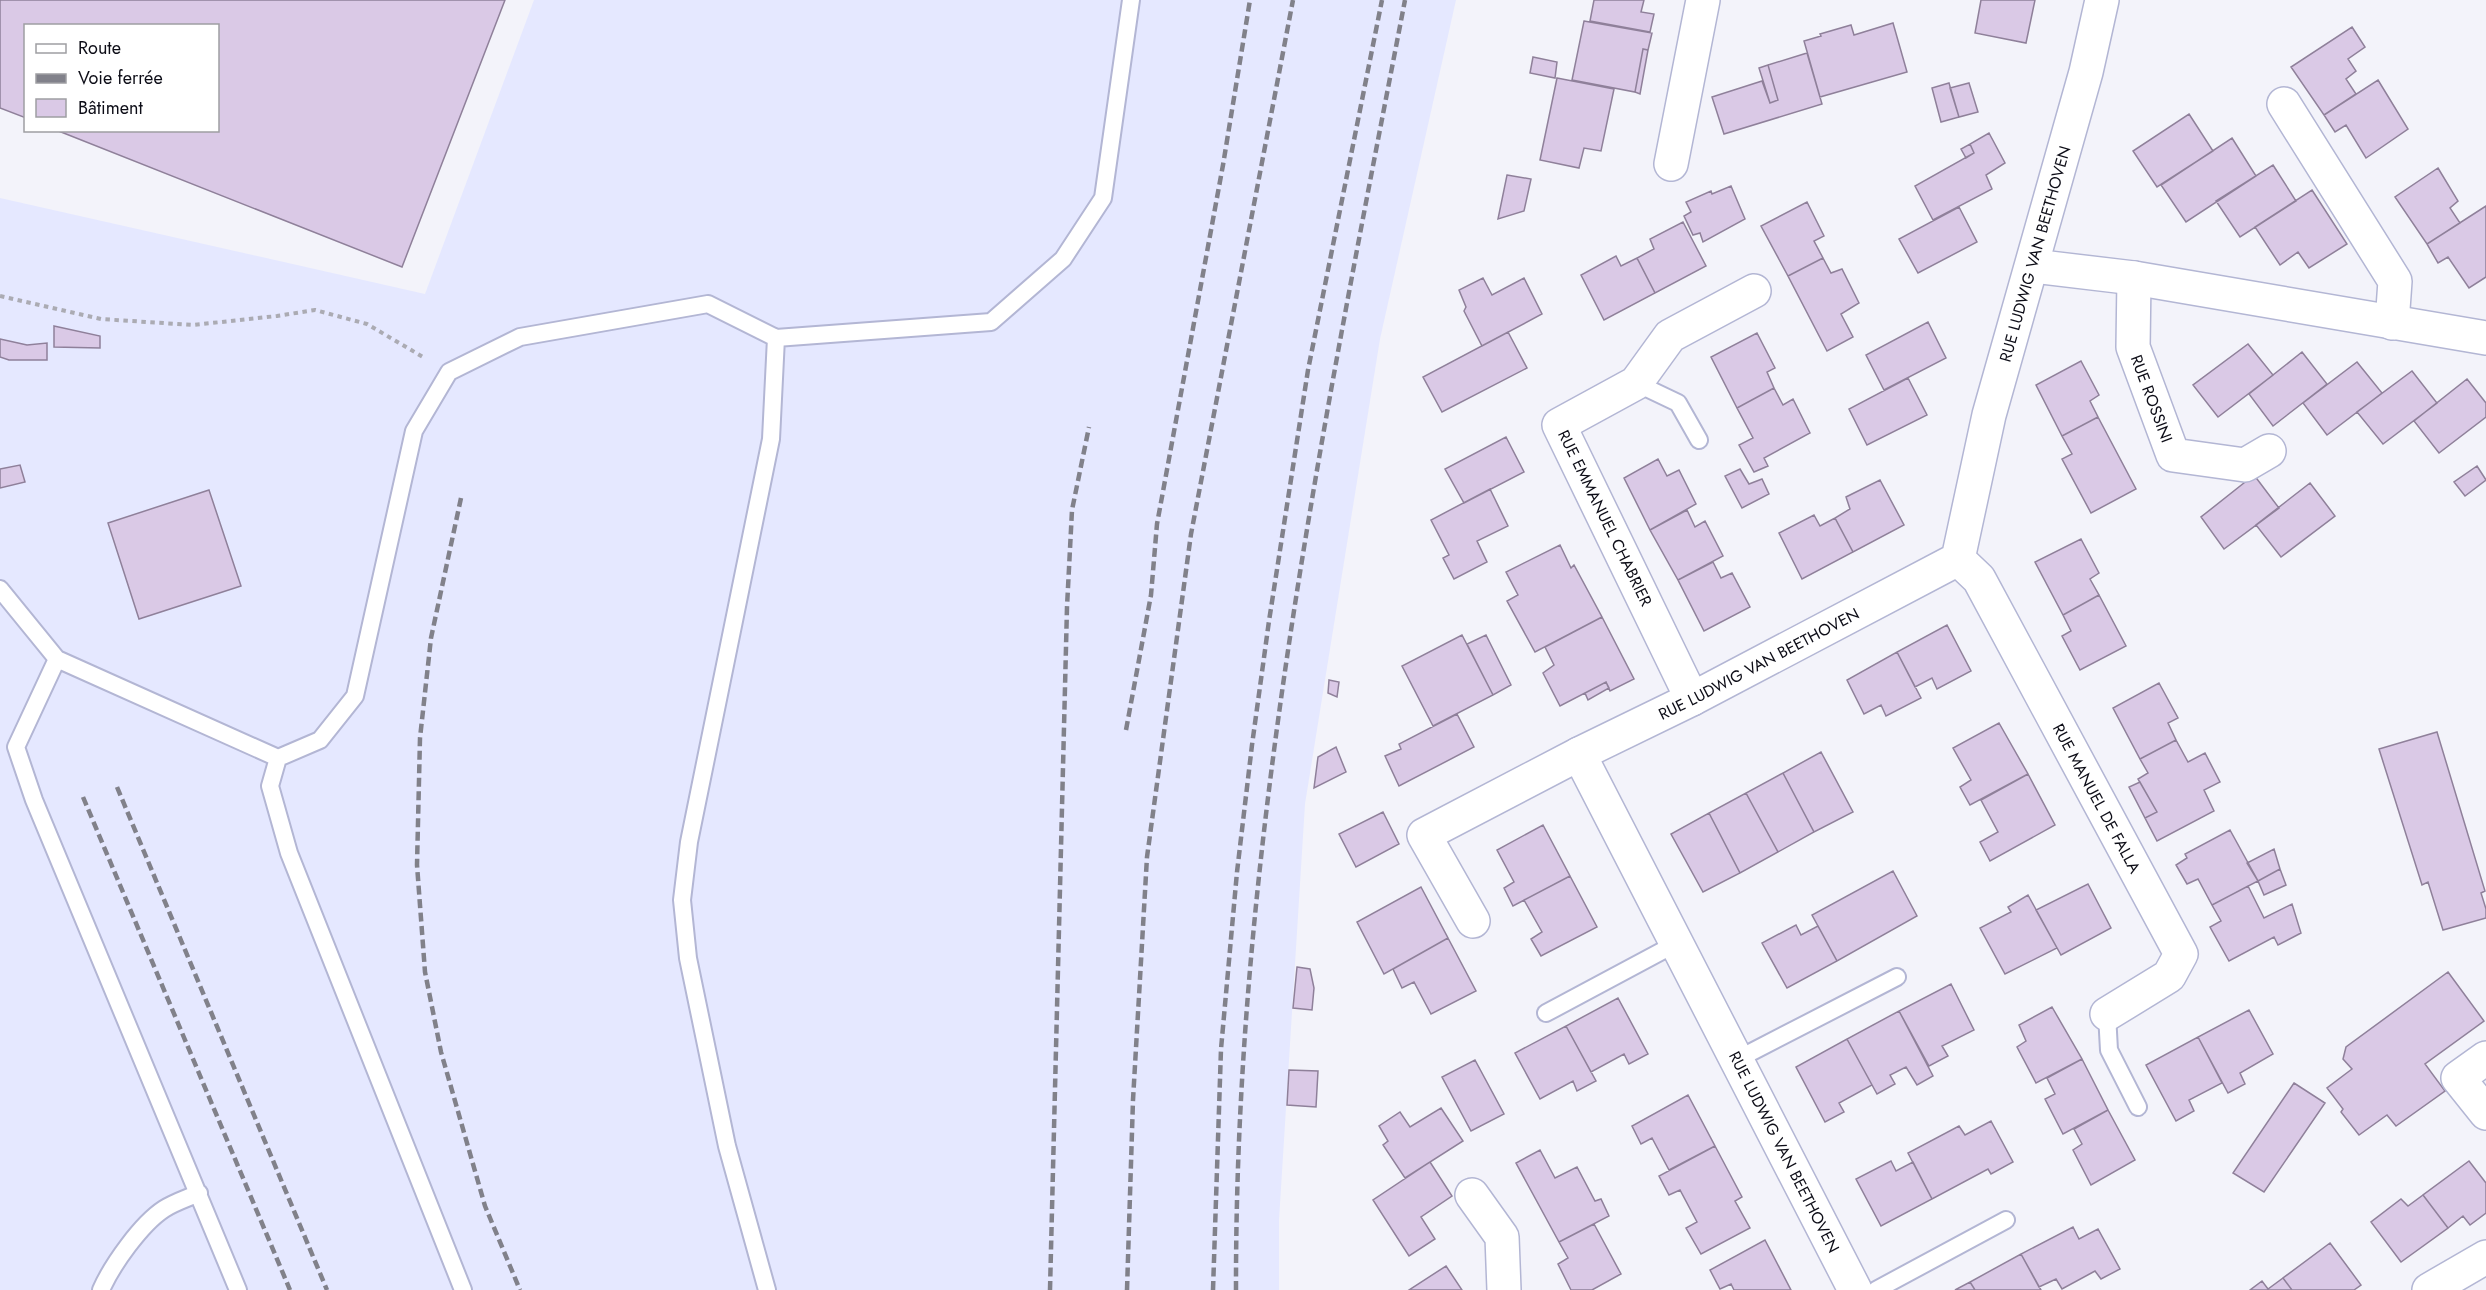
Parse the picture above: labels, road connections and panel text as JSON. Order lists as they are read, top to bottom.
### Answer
{
  "streets": {
    "street": [
      "RUE LUDWIG VAN BEETHOVEN",
      "RUE ROSSINI",
      "RUE EMMANUEL CHABRIER",
      "RUE MANUEL DE FALLA"
    ]
  },
  "crossings": [
    ["RUE LUDWIG VAN BEETHOVEN", "RUE EMMANUEL CHABRIER"],
    ["RUE LUDWIG VAN BEETHOVEN", "RUE MANUEL DE FALLA"]
  ],
  "legend": ["Route", "Voie ferrée", "Bâtiment"]
}
